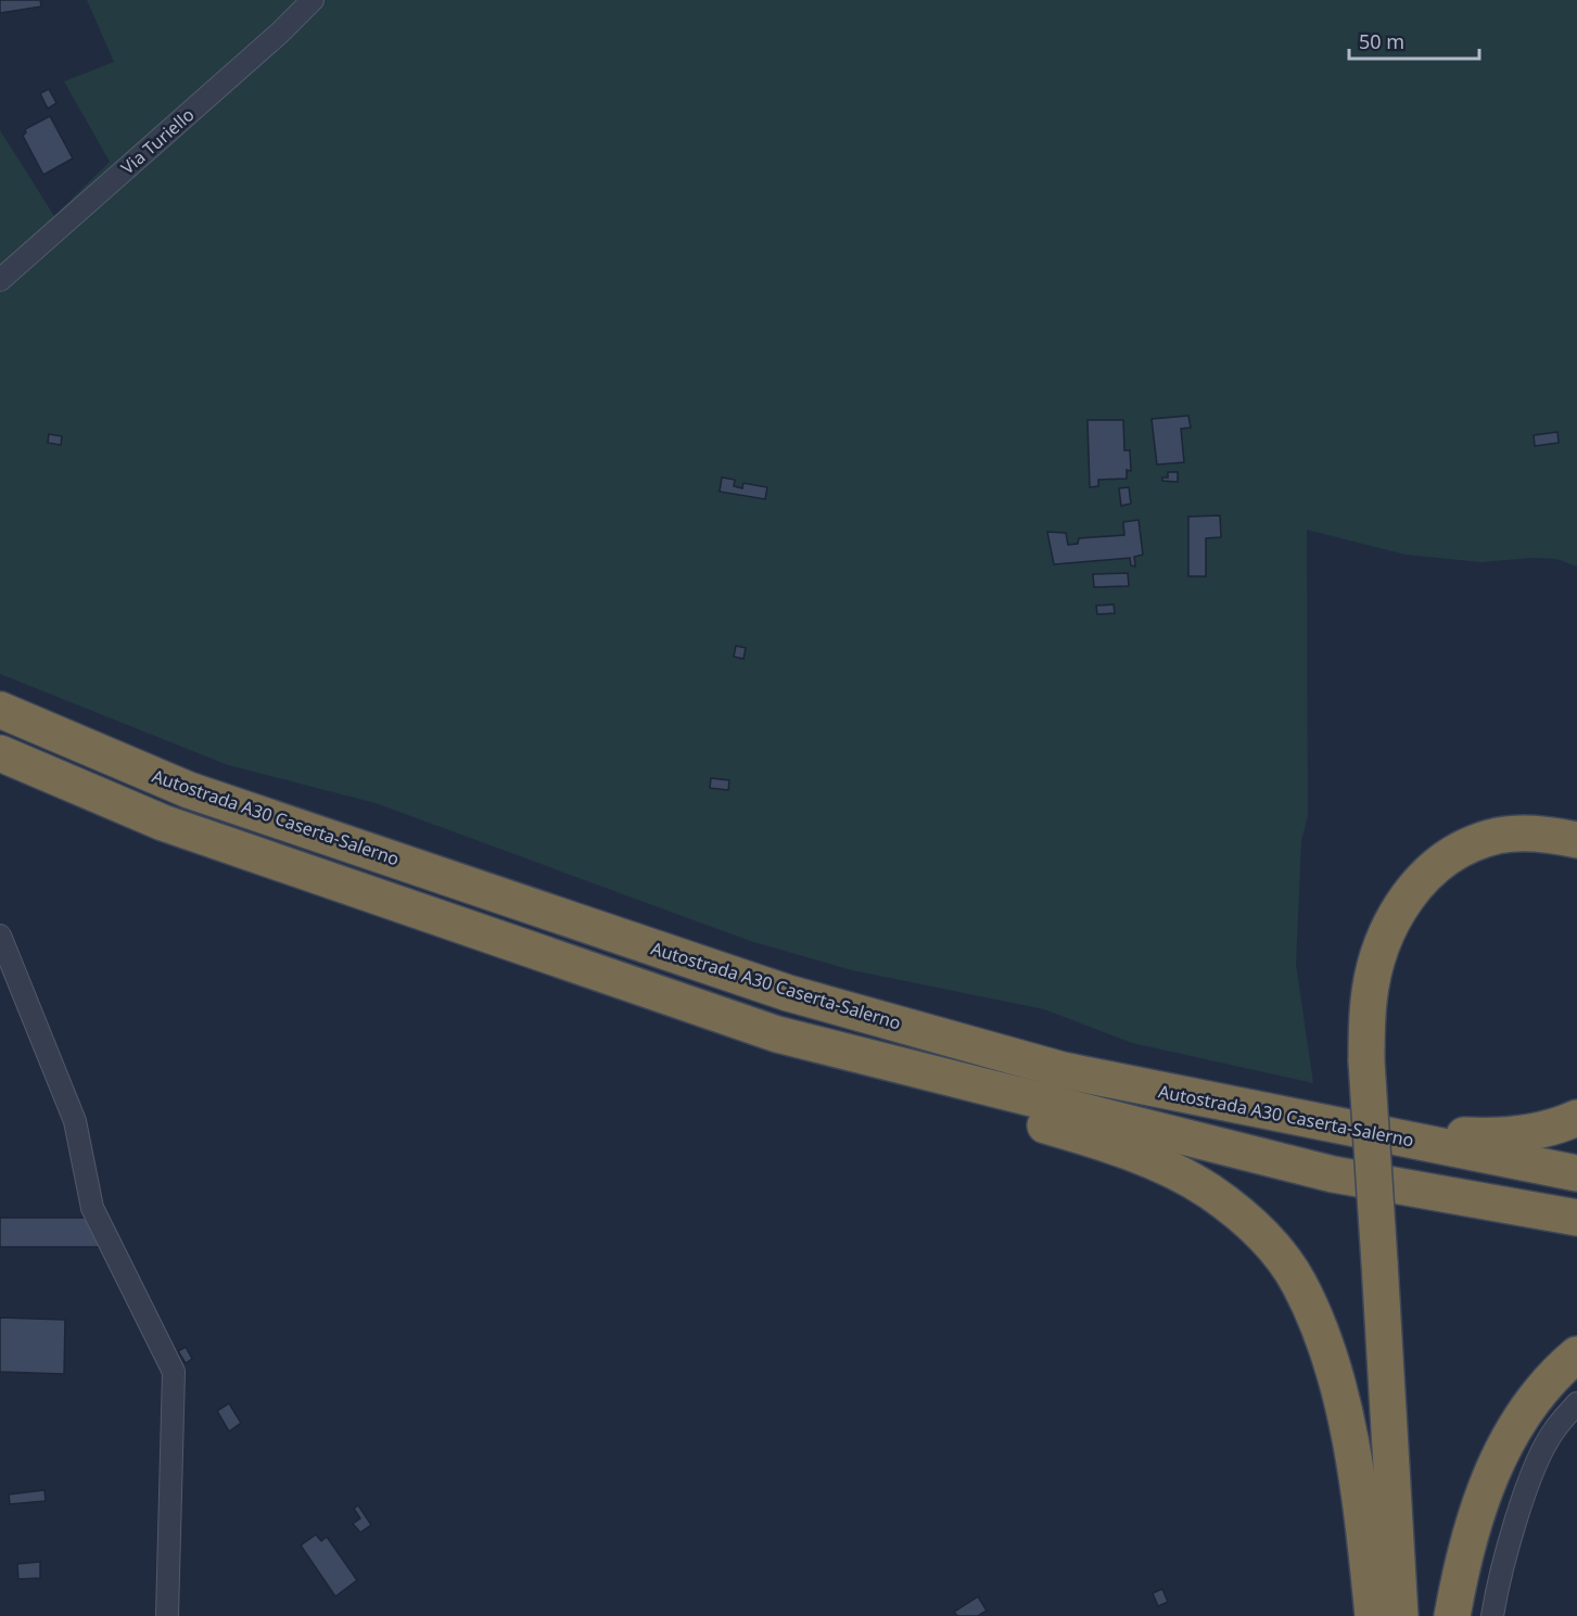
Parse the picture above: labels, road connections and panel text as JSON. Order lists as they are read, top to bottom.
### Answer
{
  "streets": {
    "highway": ["Autostrada A30 Caserta-Salerno"],
    "street": ["Via Turiello"]
  },
  "scale_bar": "50 m"
}
